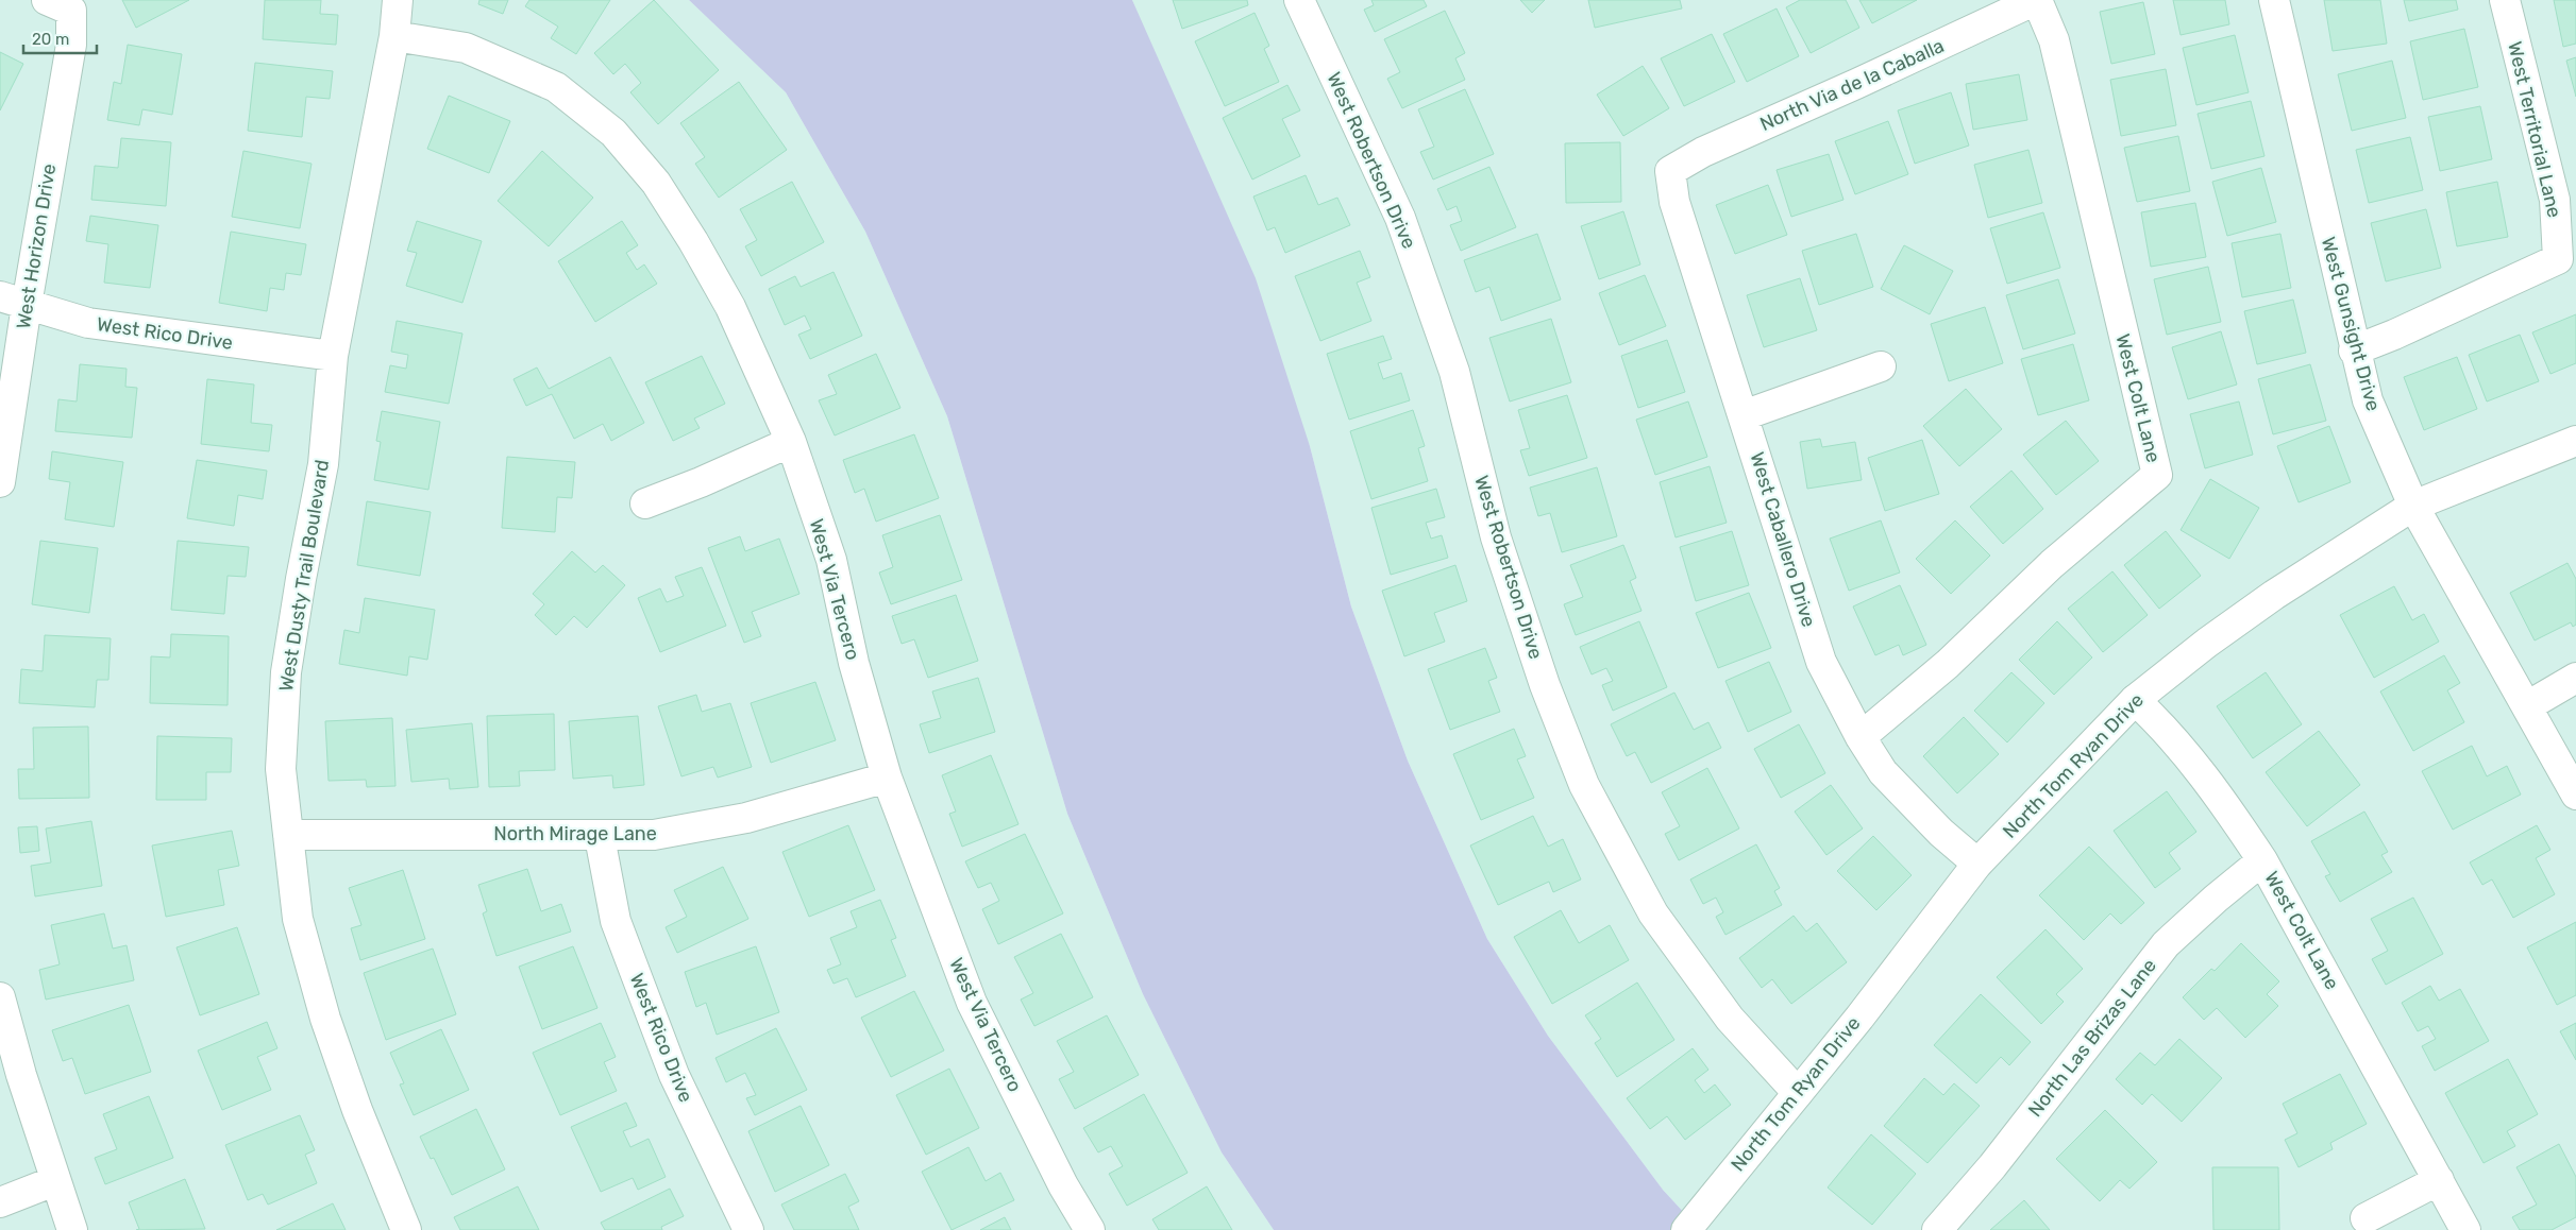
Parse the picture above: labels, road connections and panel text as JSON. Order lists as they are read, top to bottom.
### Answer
{
  "streets": {
    "street": [
      "North Via de la Caballa",
      "West Territorial Lane",
      "West Robertson Drive",
      "West Horizon Drive",
      "West Gunsight Drive",
      "West Rico Drive",
      "West Colt Lane",
      "West Caballero Drive",
      "West Dusty Trail Boulevard",
      "West Via Tercero",
      "North Tom Ryan Drive",
      "North Mirage Lane",
      "North Las Brizas Lane"
    ]
  },
  "crossings": [
    ["North Via de la Caballa", "West Colt Lane"],
    ["North Via de la Caballa", "West Caballero Drive"],
    ["West Territorial Lane", "West Gunsight Drive"],
    ["West Robertson Drive", "North Tom Ryan Drive"],
    ["West Horizon Drive", "West Rico Drive"],
    ["West Gunsight Drive", "North Tom Ryan Drive"],
    ["West Rico Drive", "West Dusty Trail Boulevard"],
    ["West Rico Drive", "North Mirage Lane"],
    ["West Colt Lane", "West Caballero Drive"],
    ["West Colt Lane", "North Tom Ryan Drive"],
    ["West Colt Lane", "North Las Brizas Lane"],
    ["West Caballero Drive", "North Tom Ryan Drive"],
    ["West Dusty Trail Boulevard", "West Via Tercero"],
    ["West Dusty Trail Boulevard", "North Mirage Lane"],
    ["West Via Tercero", "North Mirage Lane"]
  ],
  "scale_bar": "20 m"
}
